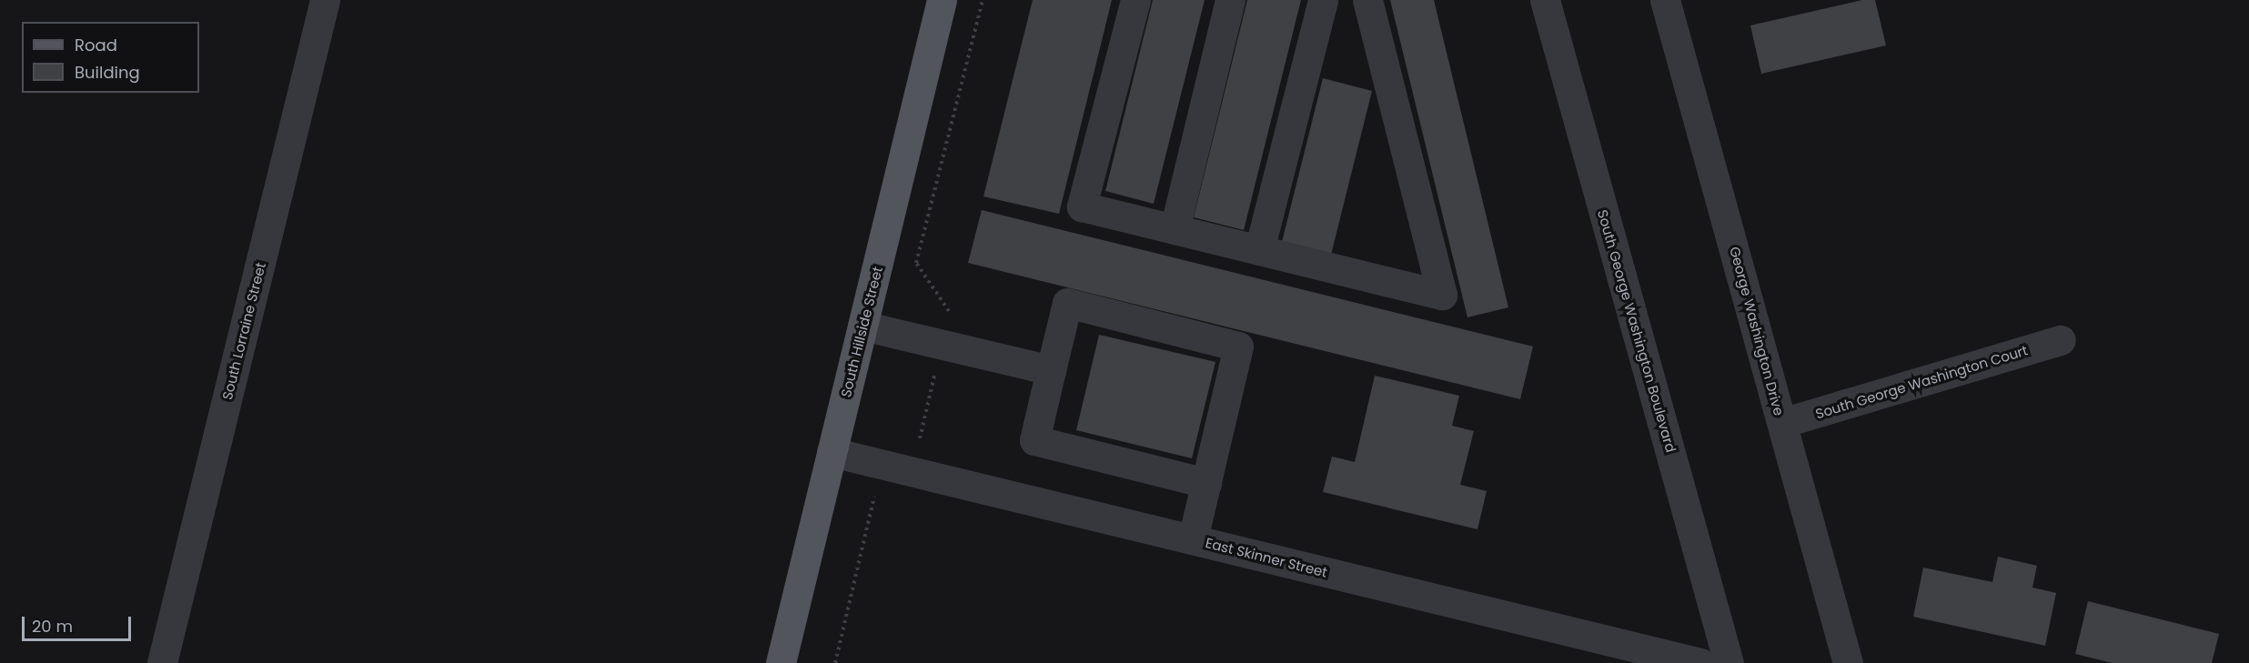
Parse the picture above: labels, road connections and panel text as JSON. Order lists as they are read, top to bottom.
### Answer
{
  "streets": {
    "main road": ["South Hillside Street"],
    "street": [
      "South Lorraine Street",
      "South George Washington Boulevard",
      "George Washington Drive",
      "South George Washington Court",
      "East Skinner Street"
    ]
  },
  "crossings": [
    ["George Washington Drive", "South George Washington Court"],
    ["South Hillside Street", "East Skinner Street"]
  ],
  "legend": ["Road", "Building"],
  "scale_bar": "20 m"
}
